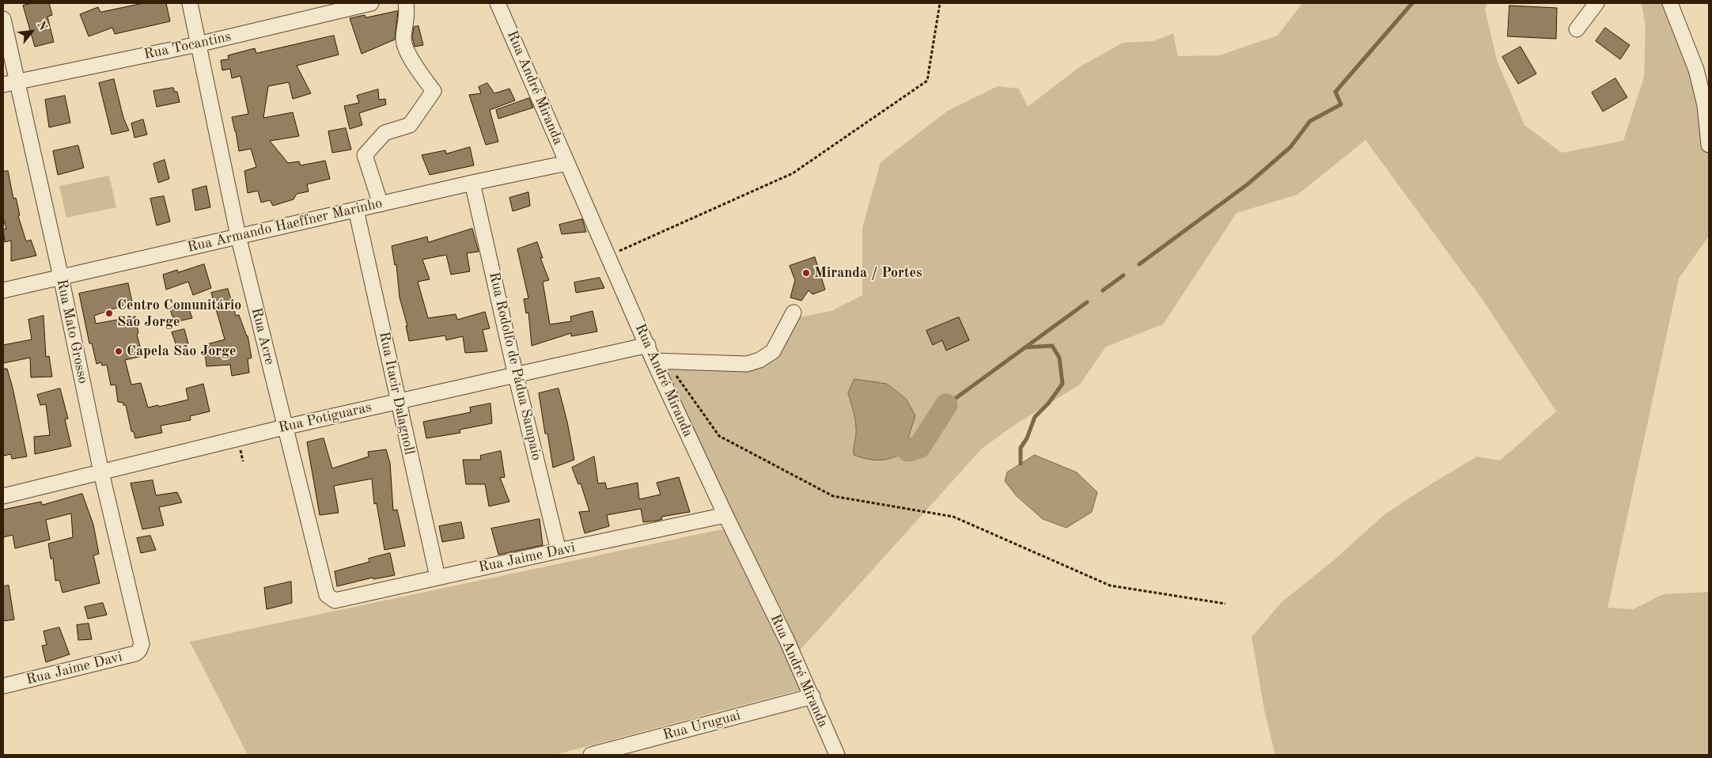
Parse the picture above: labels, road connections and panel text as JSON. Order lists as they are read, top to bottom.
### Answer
{
  "streets": {
    "street": [
      "Rua Tocantins",
      "Rua André Miranda",
      "Rua Armando Haeffner Marinho",
      "Rua Mato Grosso",
      "Rua Acre",
      "Rua Rodolfo de Pádua Sampaio",
      "Rua Itacir Dalagnoll",
      "Rua Potiguaras",
      "Rua Jaime Davi",
      "Rua Uruguai"
    ]
  },
  "crossings": [
    ["Rua Tocantins", "Rua Mato Grosso"],
    ["Rua Tocantins", "Rua Acre"],
    ["Rua André Miranda", "Rua Armando Haeffner Marinho"],
    ["Rua André Miranda", "Rua Potiguaras"],
    ["Rua André Miranda", "Rua Jaime Davi"],
    ["Rua André Miranda", "Rua Uruguai"],
    ["Rua Armando Haeffner Marinho", "Rua Mato Grosso"],
    ["Rua Armando Haeffner Marinho", "Rua Acre"],
    ["Rua Armando Haeffner Marinho", "Rua Rodolfo de Pádua Sampaio"],
    ["Rua Armando Haeffner Marinho", "Rua Itacir Dalagnoll"],
    ["Rua Mato Grosso", "Rua Potiguaras"],
    ["Rua Mato Grosso", "Rua Jaime Davi"],
    ["Rua Acre", "Rua Potiguaras"],
    ["Rua Acre", "Rua Jaime Davi"],
    ["Rua Rodolfo de Pádua Sampaio", "Rua Potiguaras"],
    ["Rua Rodolfo de Pádua Sampaio", "Rua Jaime Davi"],
    ["Rua Itacir Dalagnoll", "Rua Potiguaras"],
    ["Rua Itacir Dalagnoll", "Rua Jaime Davi"]
  ],
  "places": ["Miranda / Portes", "Centro Comunitário São Jorge", "Capela São Jorge"],
  "north": "top right"
}
